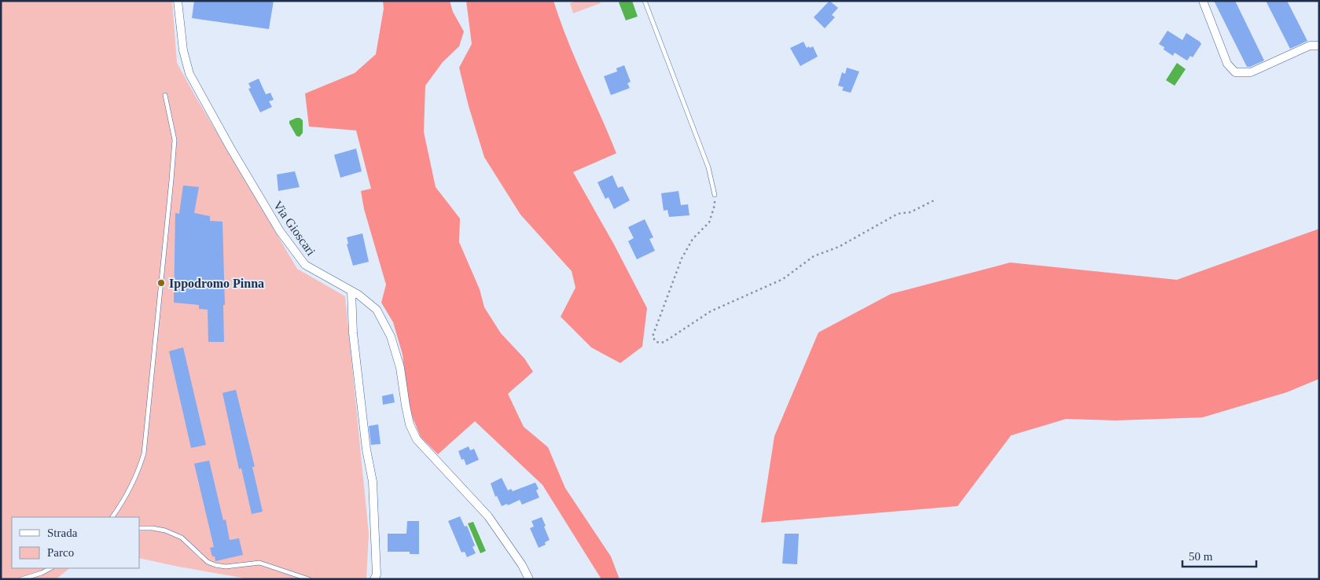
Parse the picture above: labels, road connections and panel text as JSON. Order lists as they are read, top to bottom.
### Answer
{
  "streets": {
    "street": ["Via Gioscari"]
  },
  "places": ["Ippodromo Pinna"],
  "legend": ["Strada", "Parco"],
  "scale_bar": "50 m"
}
